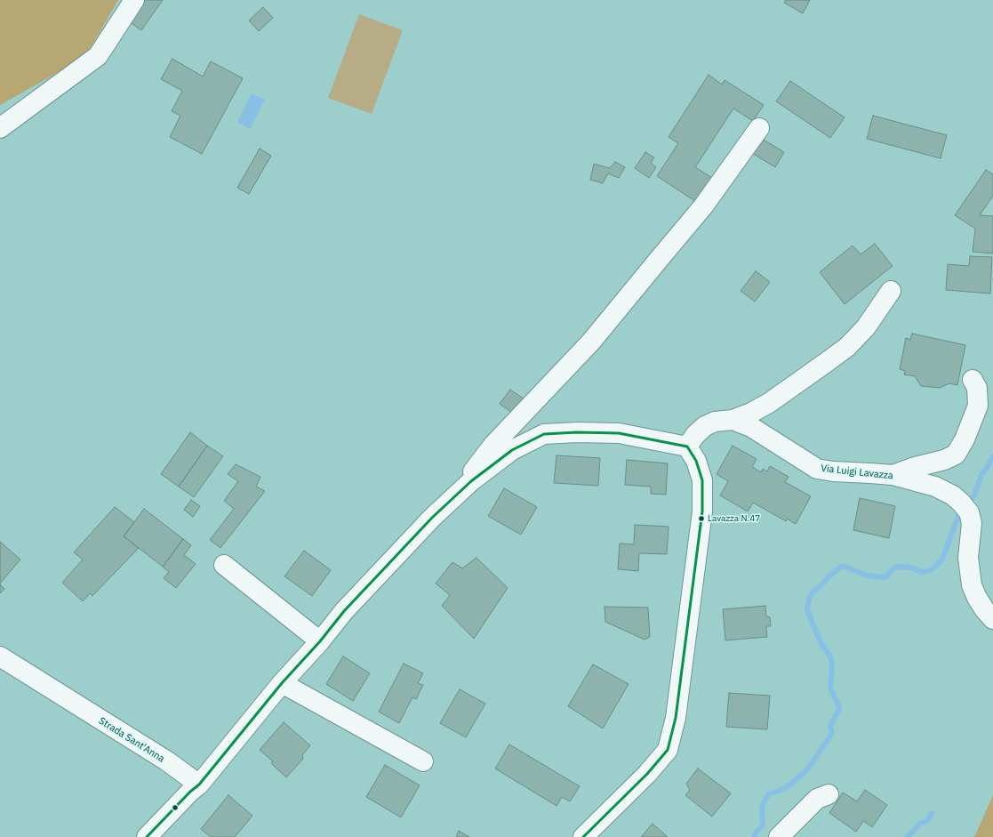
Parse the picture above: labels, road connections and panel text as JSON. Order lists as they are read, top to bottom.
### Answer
{
  "streets": {
    "street": ["Via Luigi Lavazza", "Strada Sant'Anna"]
  },
  "places": ["Lavazza N.47"]
}
